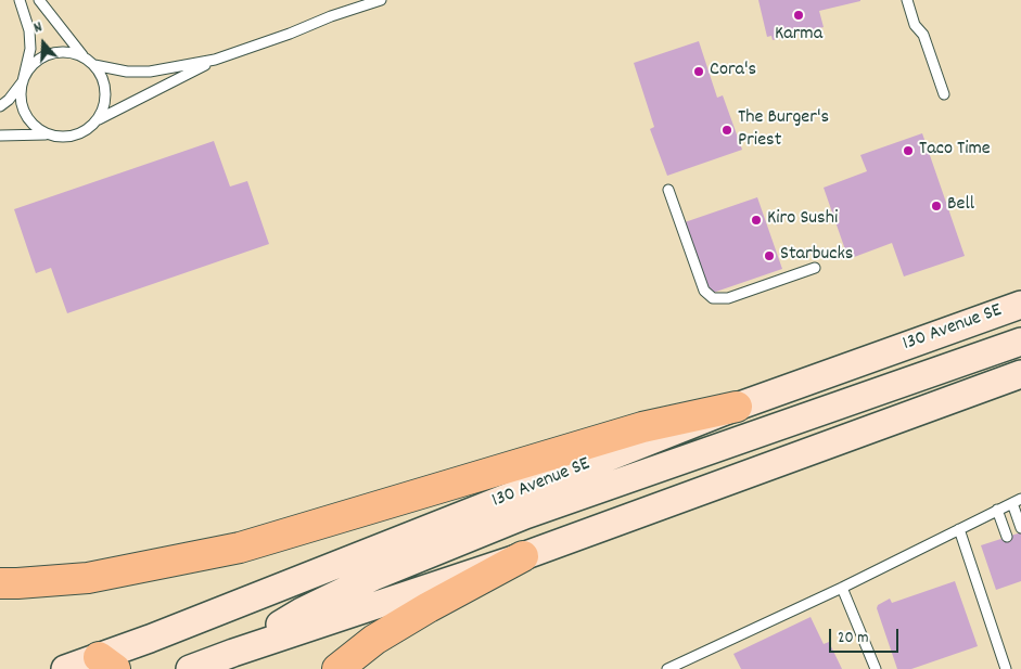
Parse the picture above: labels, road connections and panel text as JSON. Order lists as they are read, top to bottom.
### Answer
{
  "streets": {
    "main road": ["130 Avenue SE"]
  },
  "places": [
    "Karma",
    "Cora's",
    "The Burger's Priest",
    "Taco Time",
    "Bell",
    "Kiro Sushi",
    "Starbucks"
  ],
  "scale_bar": "20 m",
  "north": "top"
}
